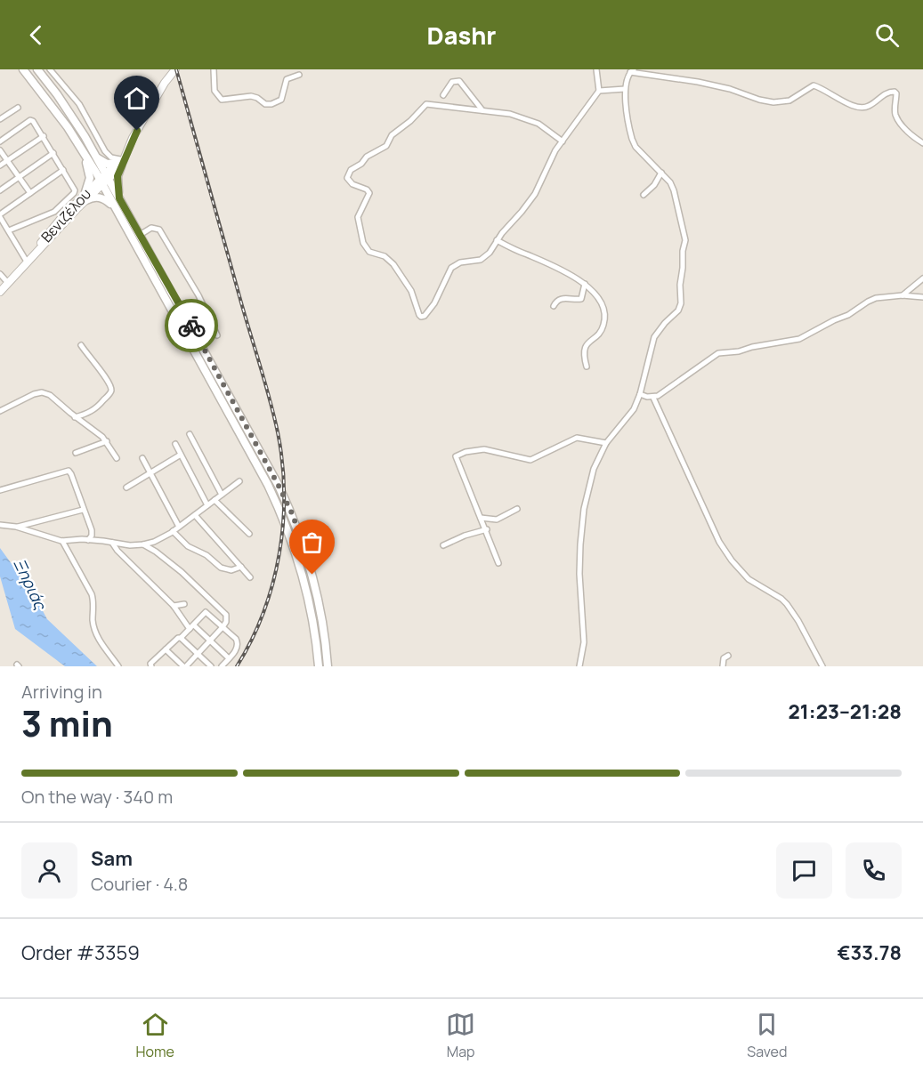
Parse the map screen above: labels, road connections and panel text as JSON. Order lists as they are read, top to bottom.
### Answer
{
  "streets": {
    "main road": ["Βενιζέλου"]
  },
  "water": ["Ξηριάς"],
  "page": {
    "header": "Dashr",
    "heading": ["3 min", "Arriving in", "21:23–21:28"],
    "panel": [
      "Sam",
      "Courier · 4.8",
      "Order #3359",
      "€33.78"
    ],
    "bar": "On the way · 340 m",
    "tabs": ["Home", "Map", "Saved"]
  }
}
